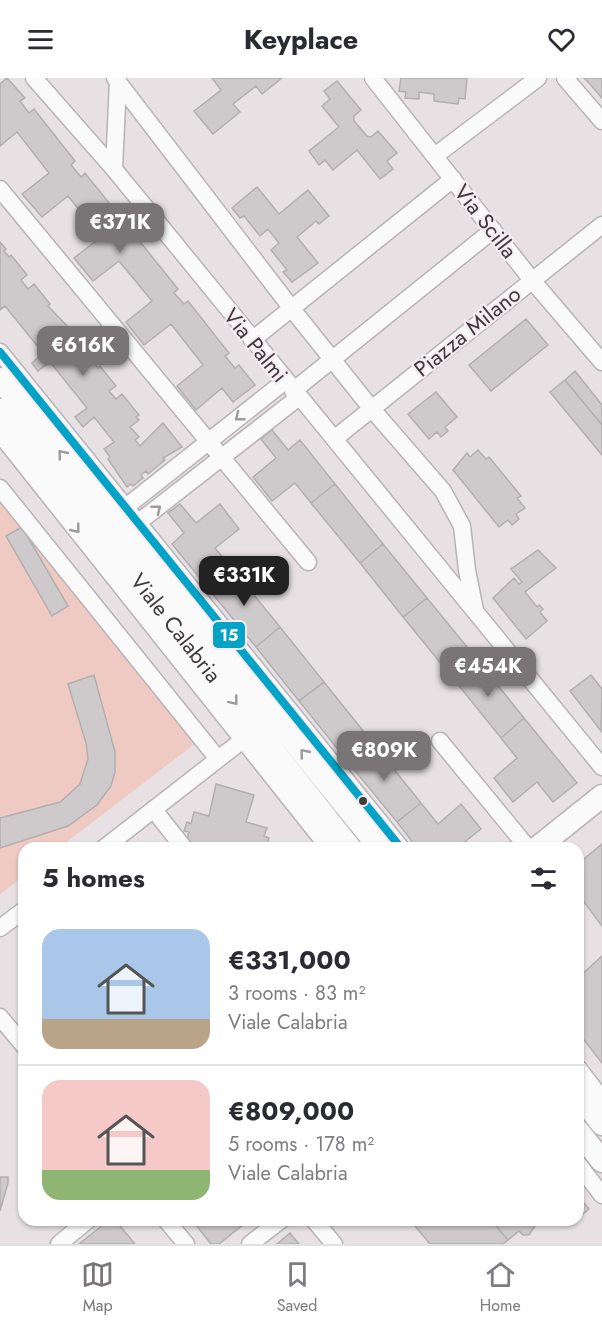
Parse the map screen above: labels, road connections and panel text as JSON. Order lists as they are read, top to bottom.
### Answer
{
  "streets": {
    "main road": ["Viale Calabria"],
    "street": ["Via Scilla", "Piazza Milano", "Via Palmi"]
  },
  "crossings": [
    ["Via Scilla", "Piazza Milano"],
    ["Piazza Milano", "Via Palmi"]
  ],
  "lines": ["transit line 15"],
  "page": {
    "header": "Keyplace",
    "price": [
      "€371K",
      "€616K",
      "€331K",
      "€454K",
      "€809K"
    ],
    "heading": "5 homes",
    "list": [
      {
        "name": "€331,000",
        "note": "3 rooms · 83 m² · Viale Calabria"
      },
      {
        "name": "€809,000",
        "note": "5 rooms · 178 m² · Viale Calabria"
      }
    ],
    "tabs": ["Map", "Saved", "Home"]
  }
}
